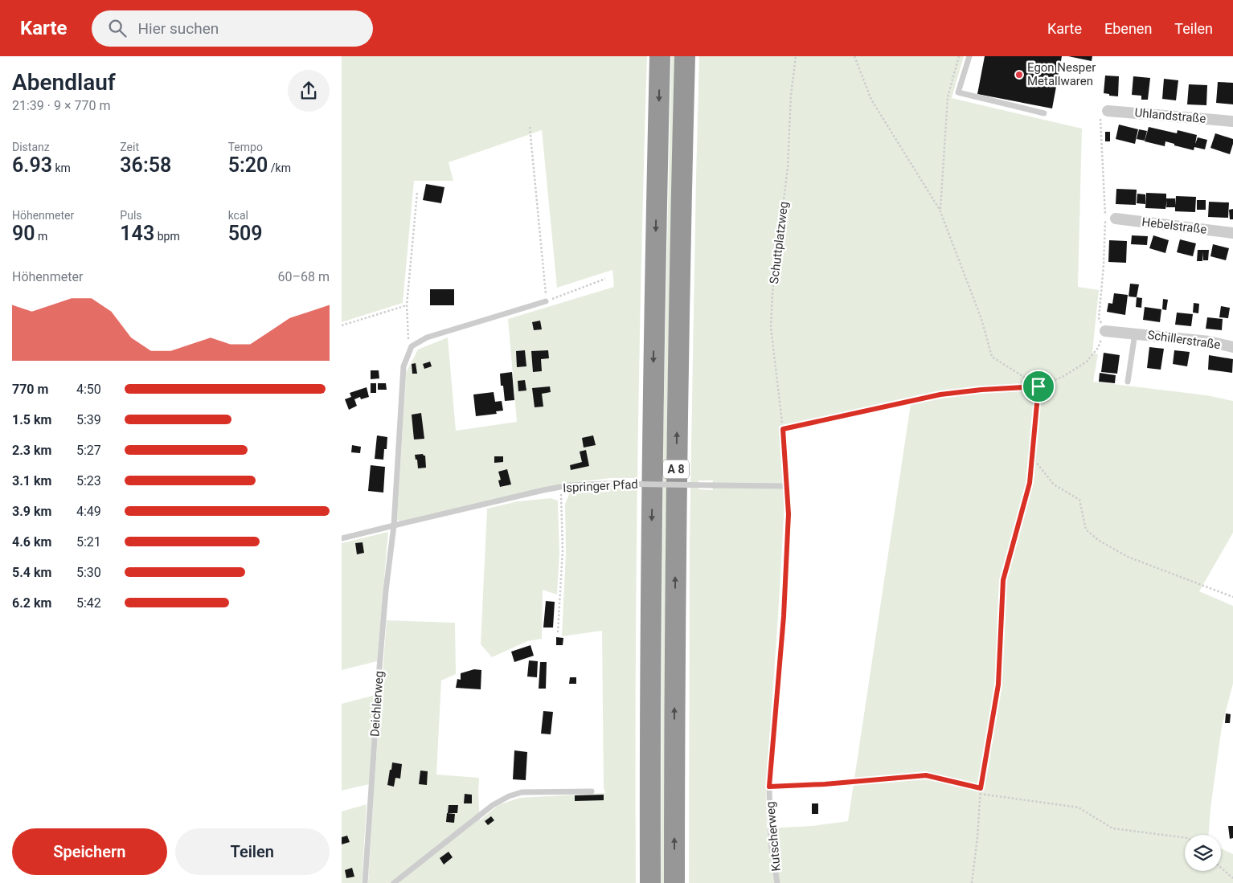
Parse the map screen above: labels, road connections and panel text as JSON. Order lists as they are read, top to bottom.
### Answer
{
  "streets": {
    "highway": ["A 8"],
    "street": ["Uhlandstraße", "Hebelstraße", "Schillerstraße"],
    "lane": ["Ispringer Pfad", "Deichlerweg", "Kutscherweg"],
    "path": ["Schuttplatzweg"]
  },
  "crossings": [
    ["Schuttplatzweg", "Kutscherweg"],
    ["Ispringer Pfad", "Deichlerweg"],
    ["Ispringer Pfad", "Kutscherweg"]
  ],
  "places": ["Egon Nesper Metallwaren"],
  "page": {
    "header": "Karte",
    "search": "Hier suchen",
    "nav": ["Karte", "Ebenen", "Teilen"],
    "heading": ["Abendlauf", "21:39 · 9 × 770 m"],
    "stats": [
      ["Distanz", "6.93 km"],
      ["Zeit", "36:58"],
      ["Tempo", "5:20 /km"],
      ["Höhenmeter", "90 m"],
      ["Puls", "143 bpm"],
      ["kcal", "509"]
    ],
    "chart": ["Höhenmeter", "60–68 m"],
    "list": [
      {
        "name": "770 m",
        "note": "4:50"
      },
      {
        "name": "1.5 km",
        "note": "5:39"
      },
      {
        "name": "2.3 km",
        "note": "5:27"
      },
      {
        "name": "3.1 km",
        "note": "5:23"
      },
      {
        "name": "3.9 km",
        "note": "4:49"
      },
      {
        "name": "4.6 km",
        "note": "5:21"
      },
      {
        "name": "5.4 km",
        "note": "5:30"
      },
      {
        "name": "6.2 km",
        "note": "5:42"
      }
    ],
    "buttons": ["Speichern", "Teilen"]
  }
}
